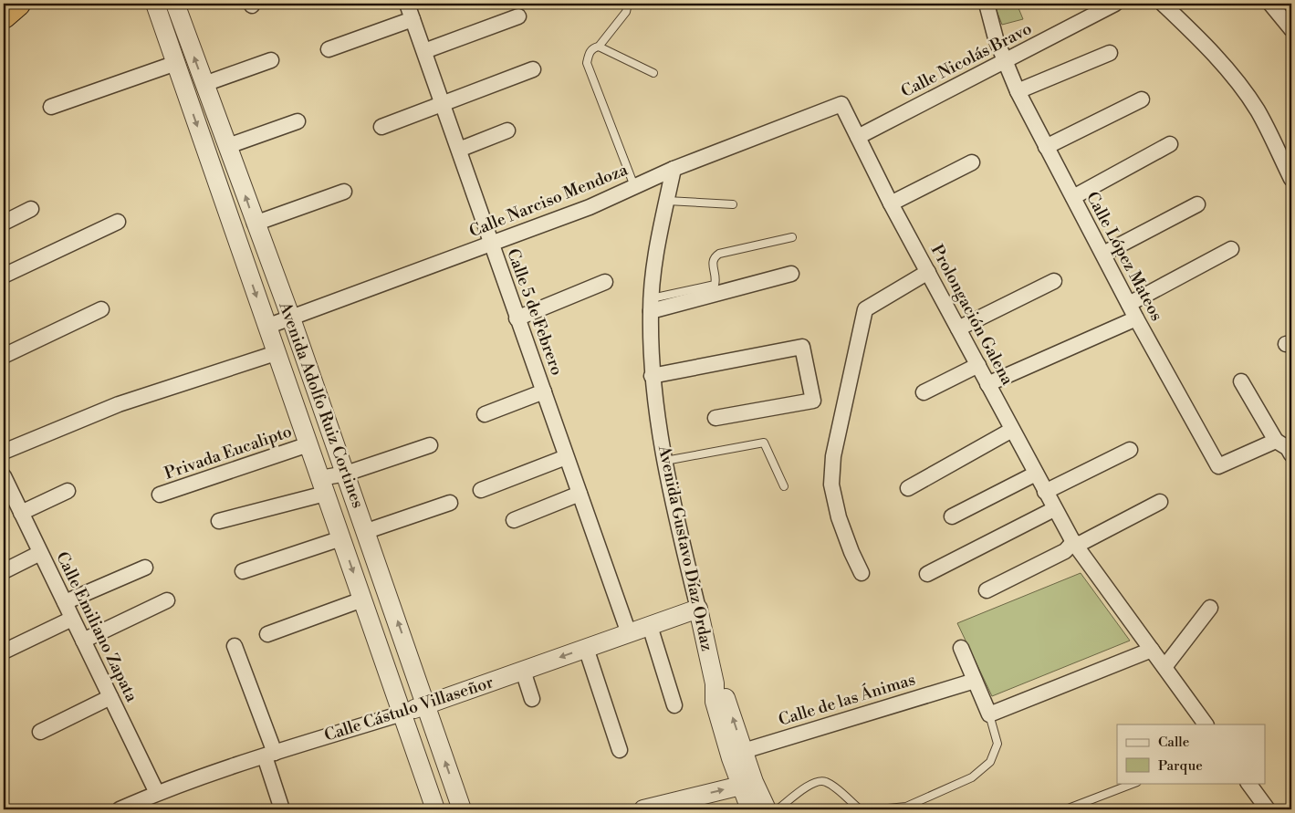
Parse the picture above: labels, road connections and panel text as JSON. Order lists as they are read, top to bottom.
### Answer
{
  "streets": {
    "street": [
      "Calle Nicolás Bravo",
      "Calle Narciso Mendoza",
      "Calle López Mateos",
      "Calle 5 de Febrero",
      "Prolongación Galena",
      "Avenida Adolfo Ruiz Cortines",
      "Privada Eucalipto",
      "Avenida Gustavo Díaz Ordaz",
      "Calle Emiliano Zapata",
      "Calle de las Ánimas",
      "Calle Cástulo Villaseñor"
    ]
  },
  "crossings": [
    ["Calle Nicolás Bravo", "Calle López Mateos"],
    ["Calle Nicolás Bravo", "Prolongación Galena"],
    ["Calle Narciso Mendoza", "Calle 5 de Febrero"],
    ["Calle Narciso Mendoza", "Prolongación Galena"],
    ["Calle Narciso Mendoza", "Avenida Adolfo Ruiz Cortines"],
    ["Calle Narciso Mendoza", "Avenida Gustavo Díaz Ordaz"],
    ["Calle 5 de Febrero", "Calle Cástulo Villaseñor"],
    ["Avenida Adolfo Ruiz Cortines", "Privada Eucalipto"],
    ["Avenida Adolfo Ruiz Cortines", "Calle Cástulo Villaseñor"],
    ["Avenida Gustavo Díaz Ordaz", "Calle de las Ánimas"],
    ["Avenida Gustavo Díaz Ordaz", "Calle Cástulo Villaseñor"],
    ["Calle Emiliano Zapata", "Calle Cástulo Villaseñor"]
  ],
  "legend": ["Calle", "Parque"]
}
